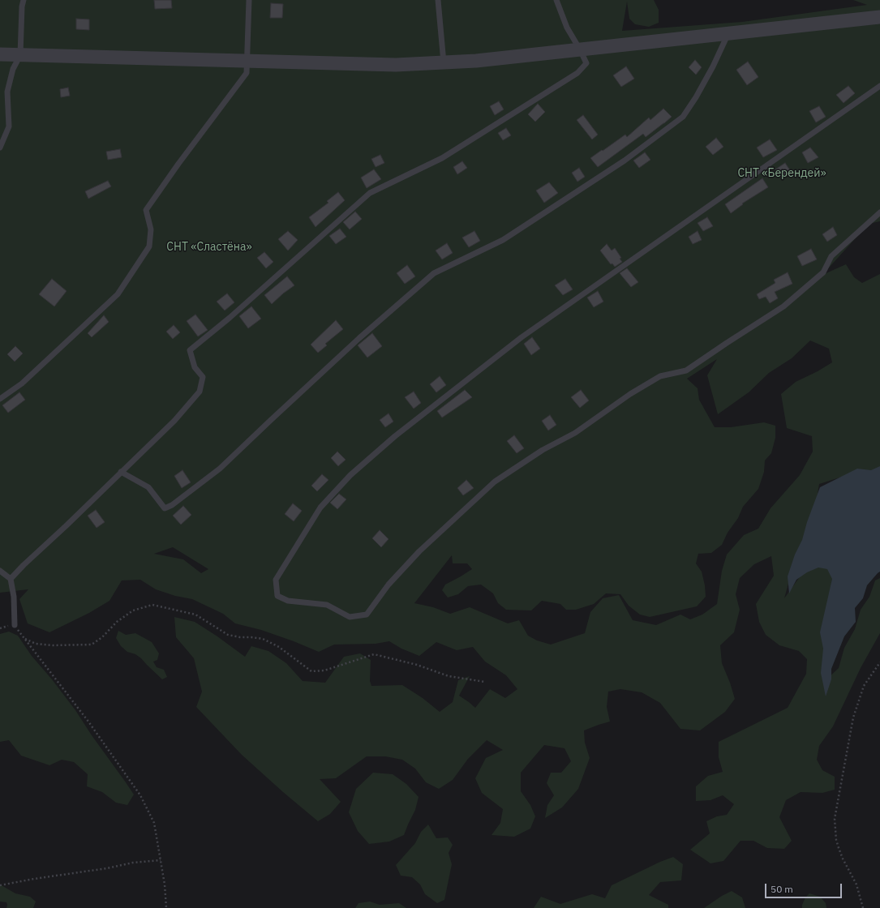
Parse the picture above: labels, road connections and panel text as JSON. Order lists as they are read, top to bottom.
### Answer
{
  "parks": ["СНТ «Берендей»", "СНТ «Сластёна»"],
  "scale_bar": "50 m"
}
